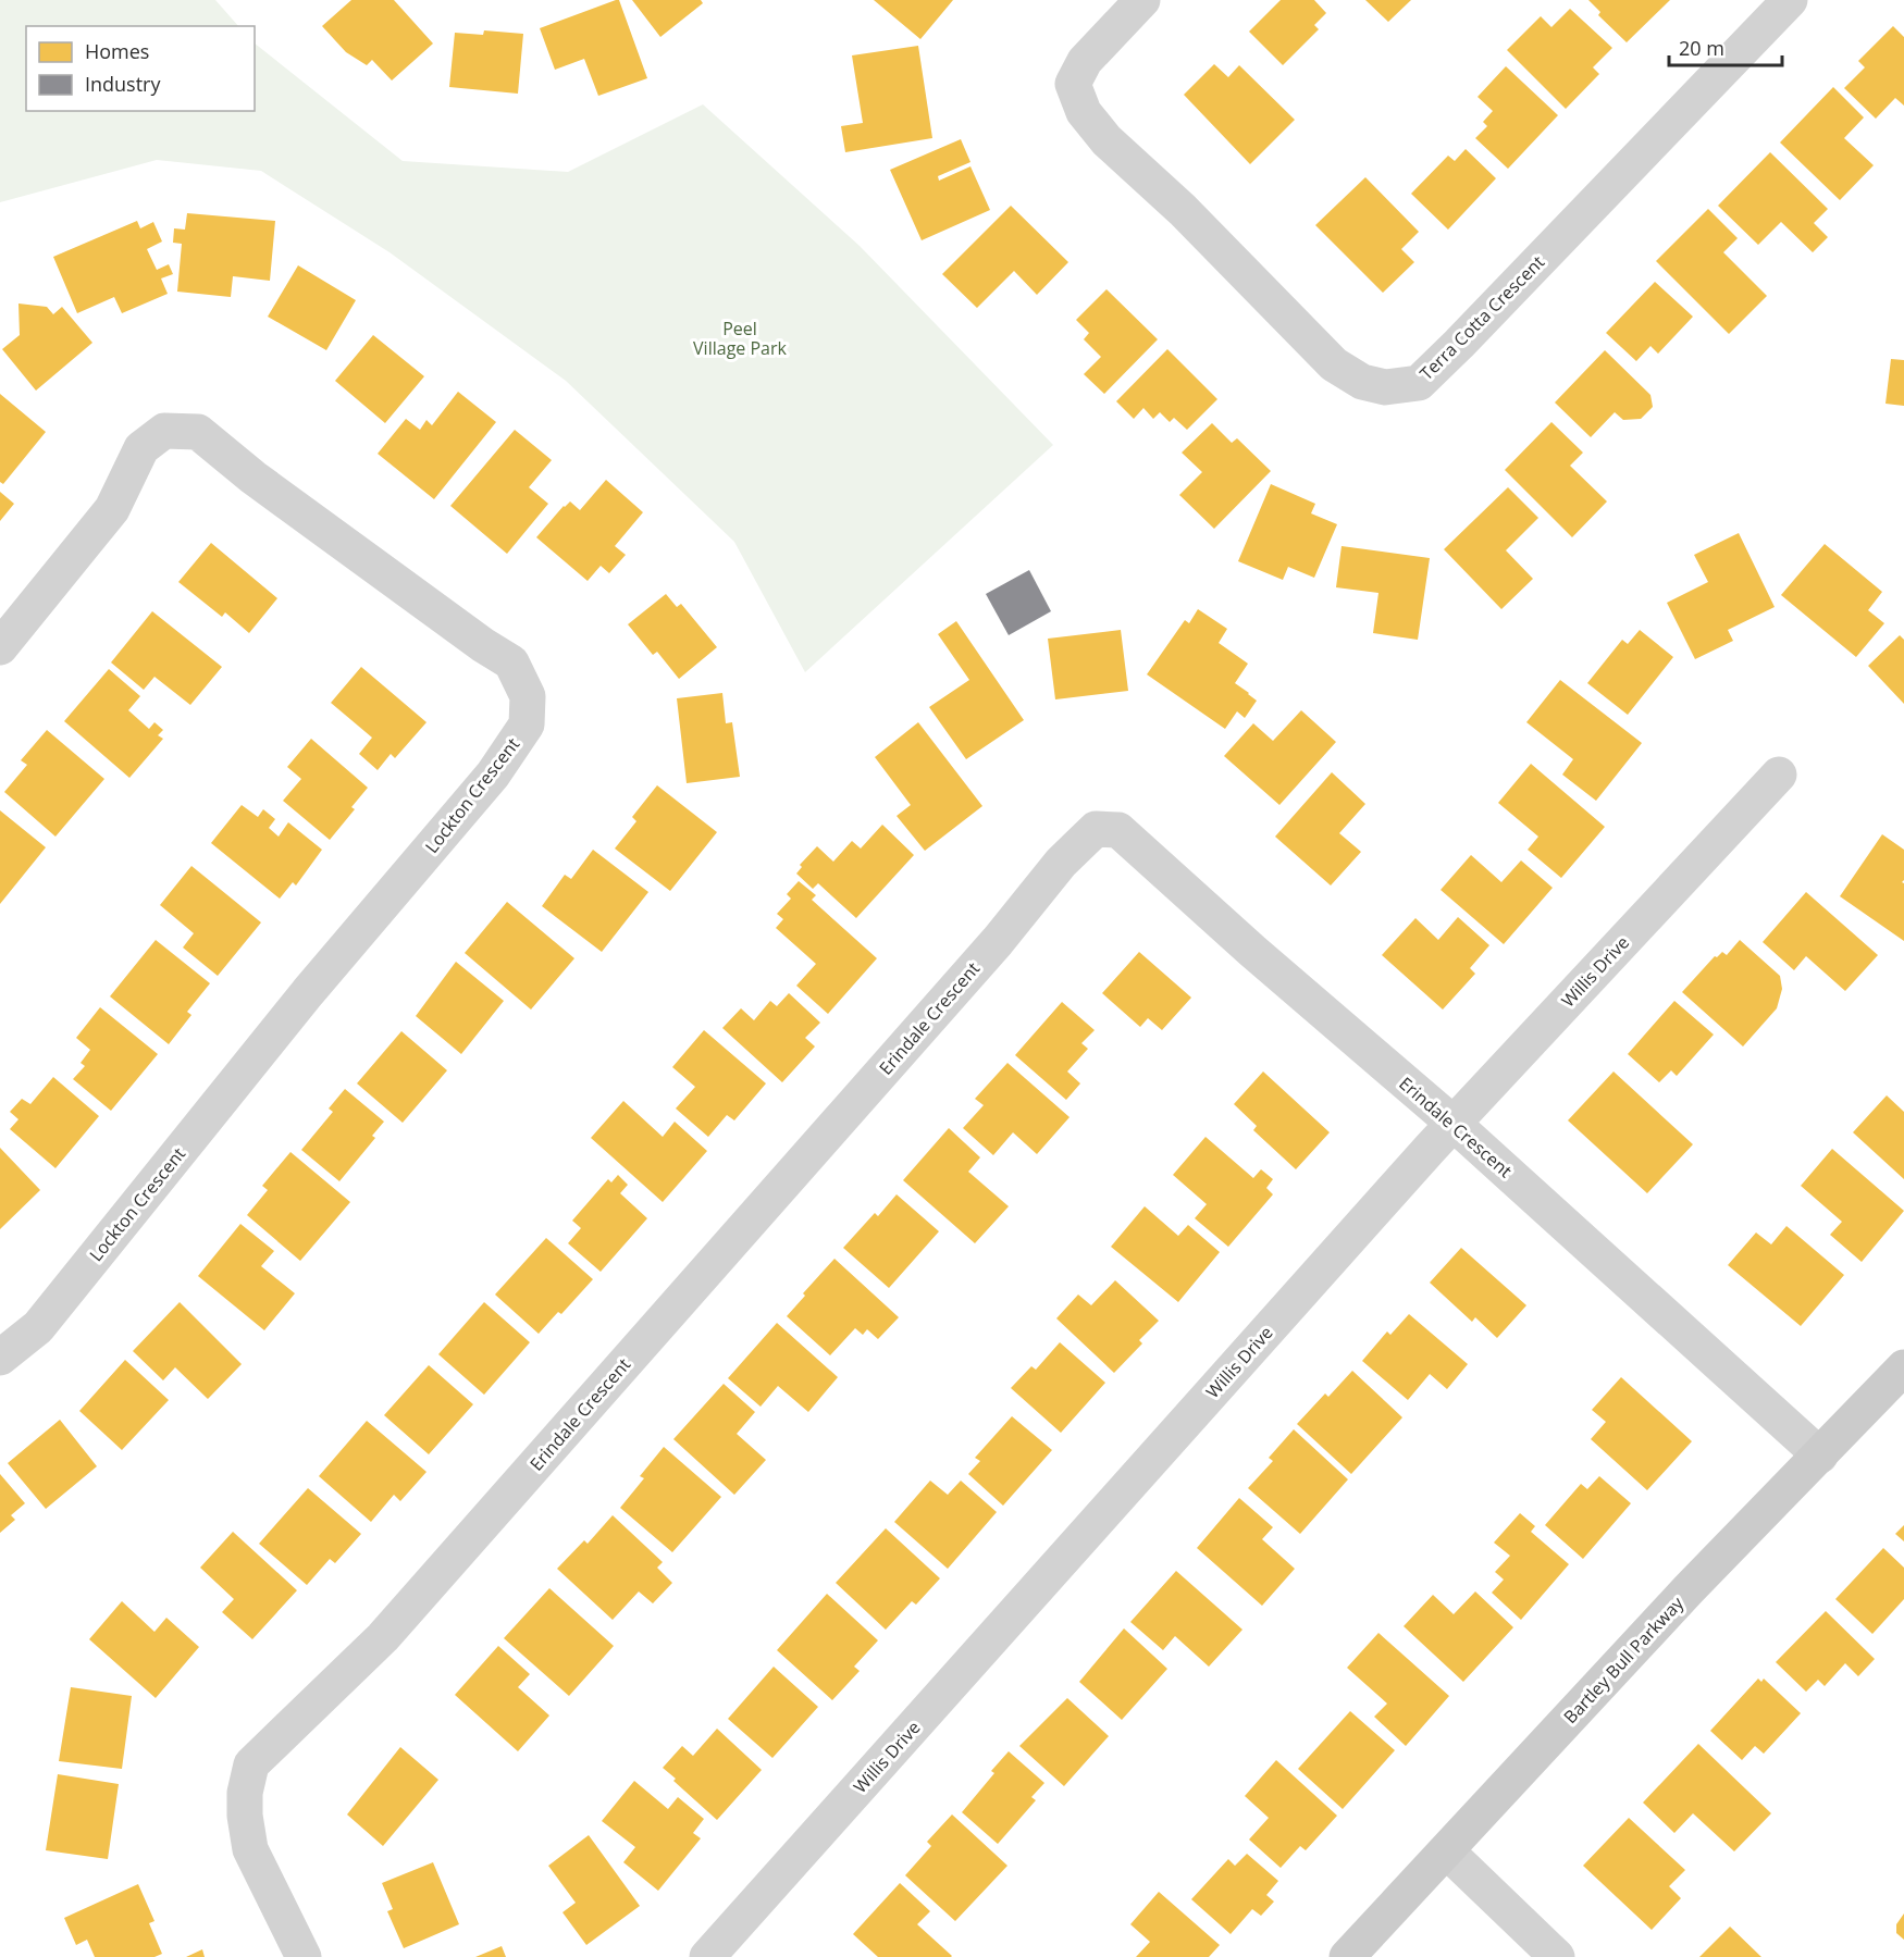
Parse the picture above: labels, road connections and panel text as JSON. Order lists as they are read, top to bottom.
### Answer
{
  "streets": {
    "street": [
      "Terra Cotta Crescent",
      "Lockton Crescent",
      "Willis Drive",
      "Erindale Crescent",
      "Bartley Bull Parkway"
    ]
  },
  "crossings": [
    ["Willis Drive", "Erindale Crescent"],
    ["Erindale Crescent", "Bartley Bull Parkway"]
  ],
  "parks": ["Peel Village Park"],
  "legend": ["Homes", "Industry"],
  "scale_bar": "20 m"
}
